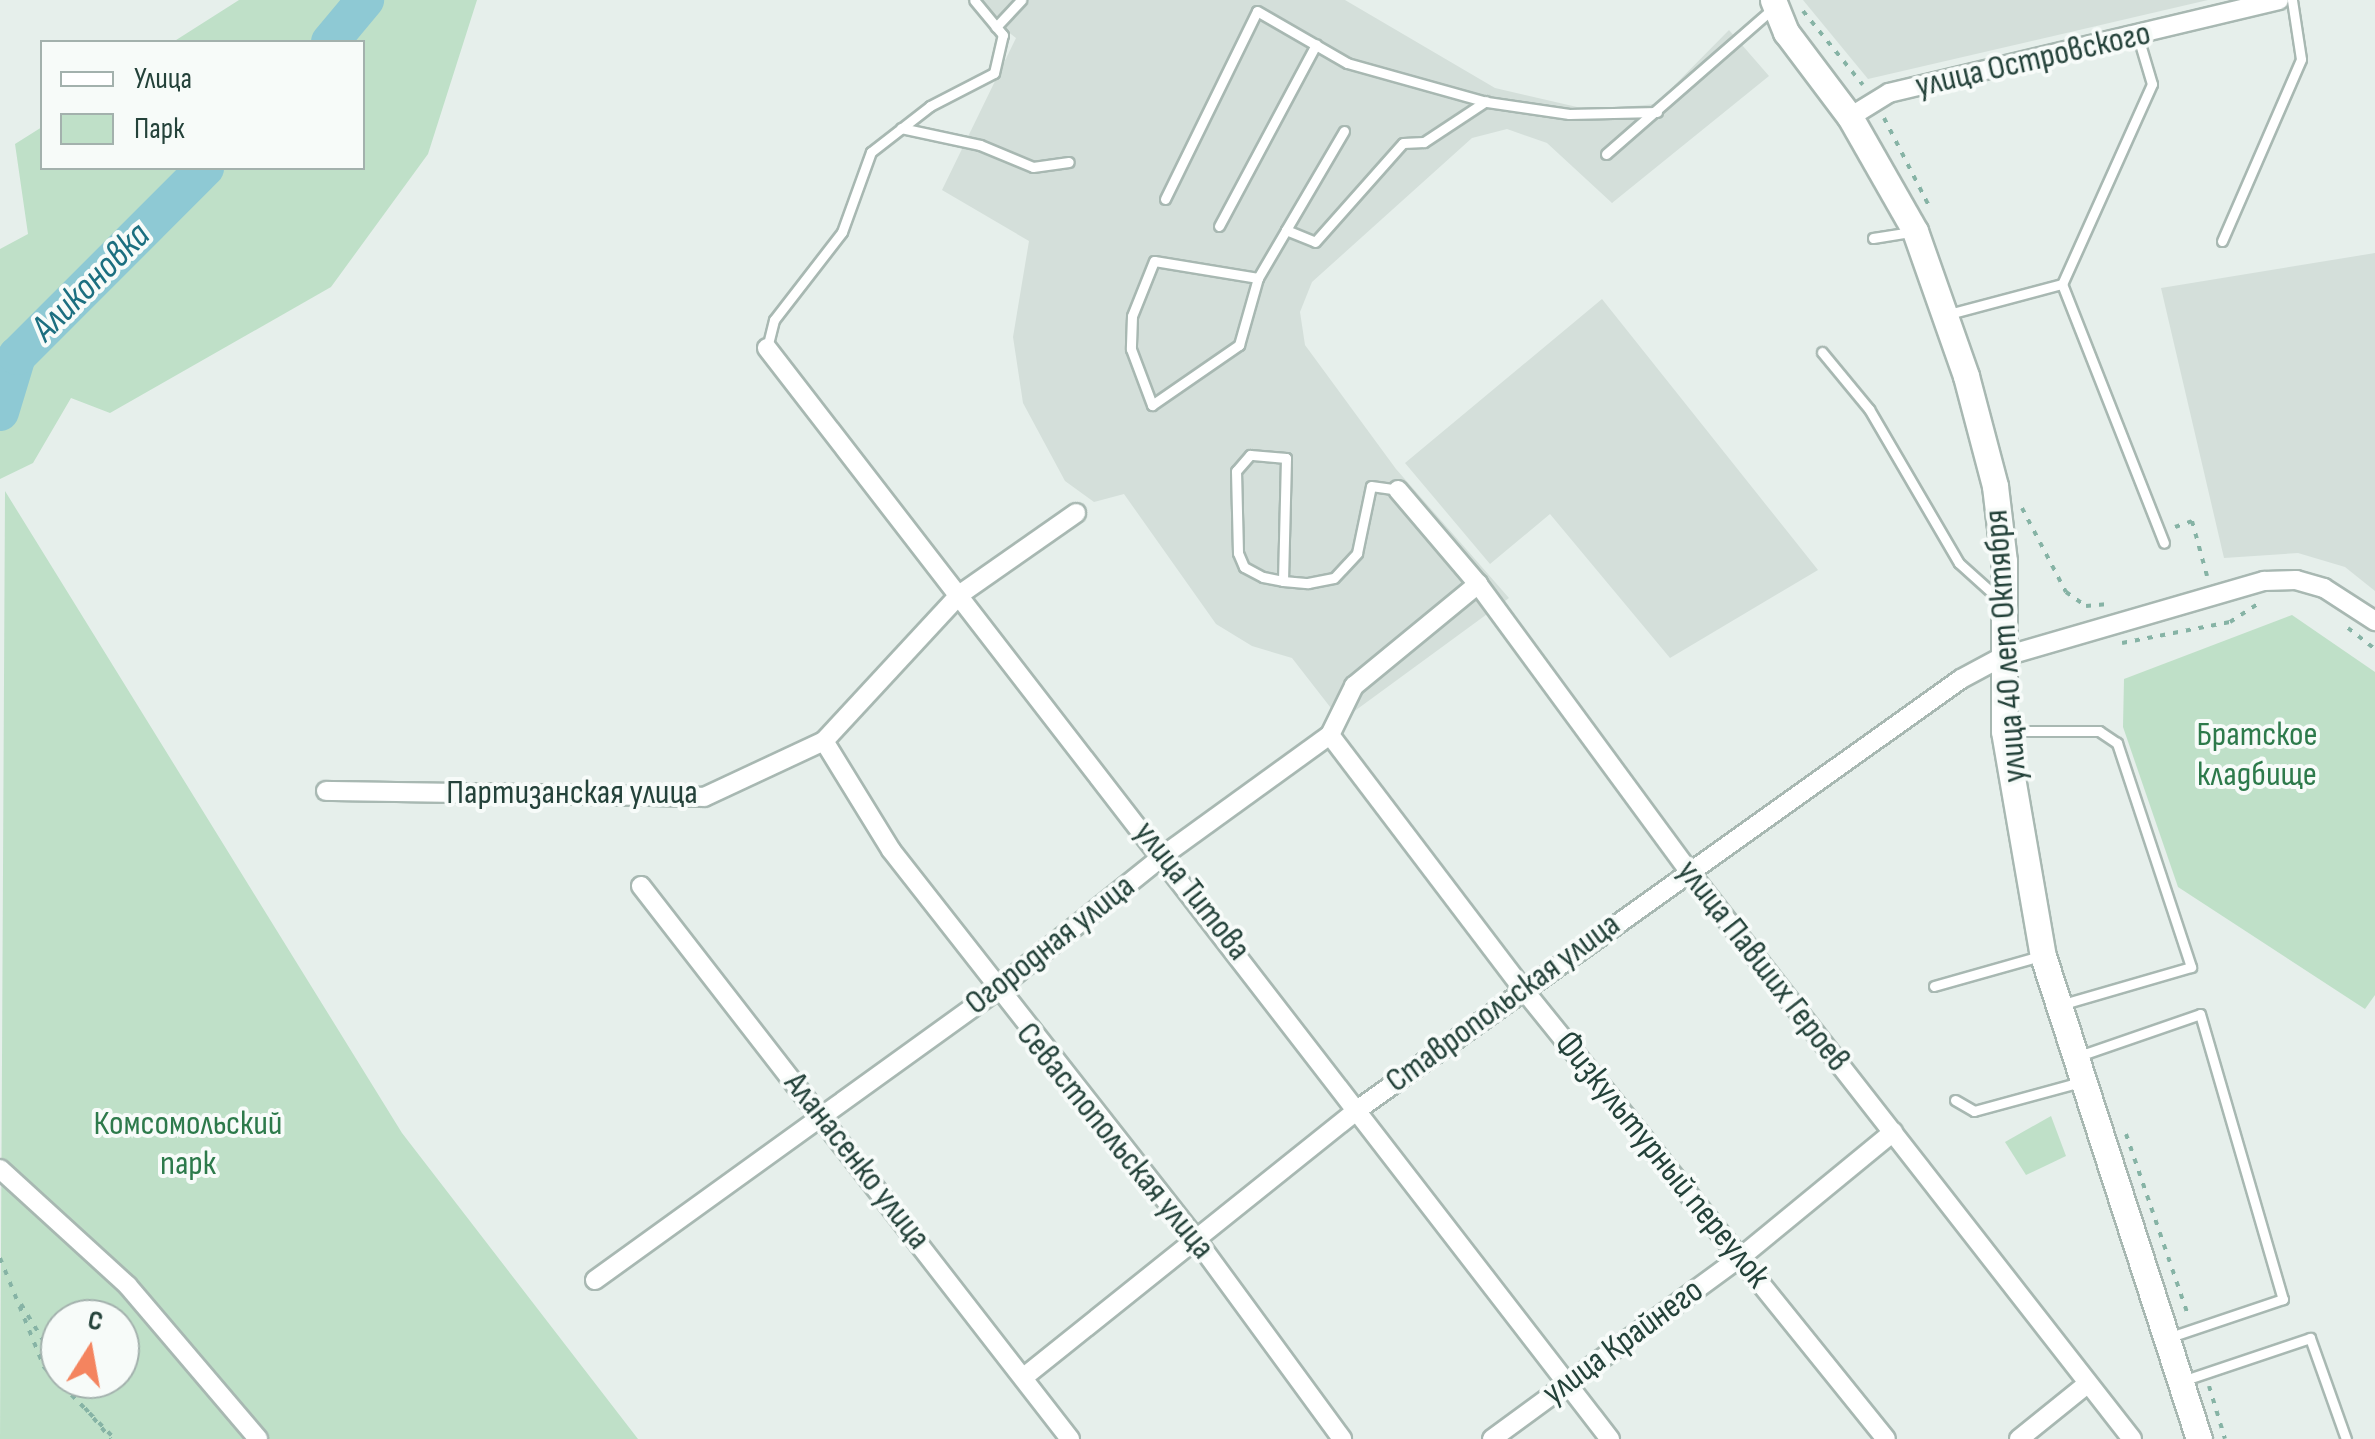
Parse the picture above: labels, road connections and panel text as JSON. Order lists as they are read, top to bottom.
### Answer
{
  "streets": {
    "main road": ["улица 40 лет Октября"],
    "street": [
      "улица Островского",
      "Партизанская улица",
      "улица Титова",
      "Огородная улица",
      "улица Павших Героев",
      "Ставропольская улица",
      "Севастопольская улица",
      "Физкультурный переулок",
      "Аланасенко улица",
      "улица Крайнего"
    ]
  },
  "crossings": [
    ["улица Островского", "улица 40 лет Октября"],
    ["улица 40 лет Октября", "Ставропольская улица"],
    ["Партизанская улица", "улица Титова"],
    ["Партизанская улица", "Севастопольская улица"],
    ["улица Титова", "Огородная улица"],
    ["улица Титова", "Ставропольская улица"],
    ["улица Титова", "улица Крайнего"],
    ["Огородная улица", "улица Павших Героев"],
    ["Огородная улица", "Севастопольская улица"],
    ["Огородная улица", "Физкультурный переулок"],
    ["Огородная улица", "Аланасенко улица"],
    ["улица Павших Героев", "Ставропольская улица"],
    ["улица Павших Героев", "улица Крайнего"],
    ["Ставропольская улица", "Севастопольская улица"],
    ["Ставропольская улица", "Физкультурный переулок"],
    ["Ставропольская улица", "Аланасенко улица"],
    ["Физкультурный переулок", "улица Крайнего"]
  ],
  "water": ["Аликоновка"],
  "parks": ["Братское кладбище", "Комсомольский парк"],
  "legend": ["Улица", "Парк"],
  "north": "top"
}
